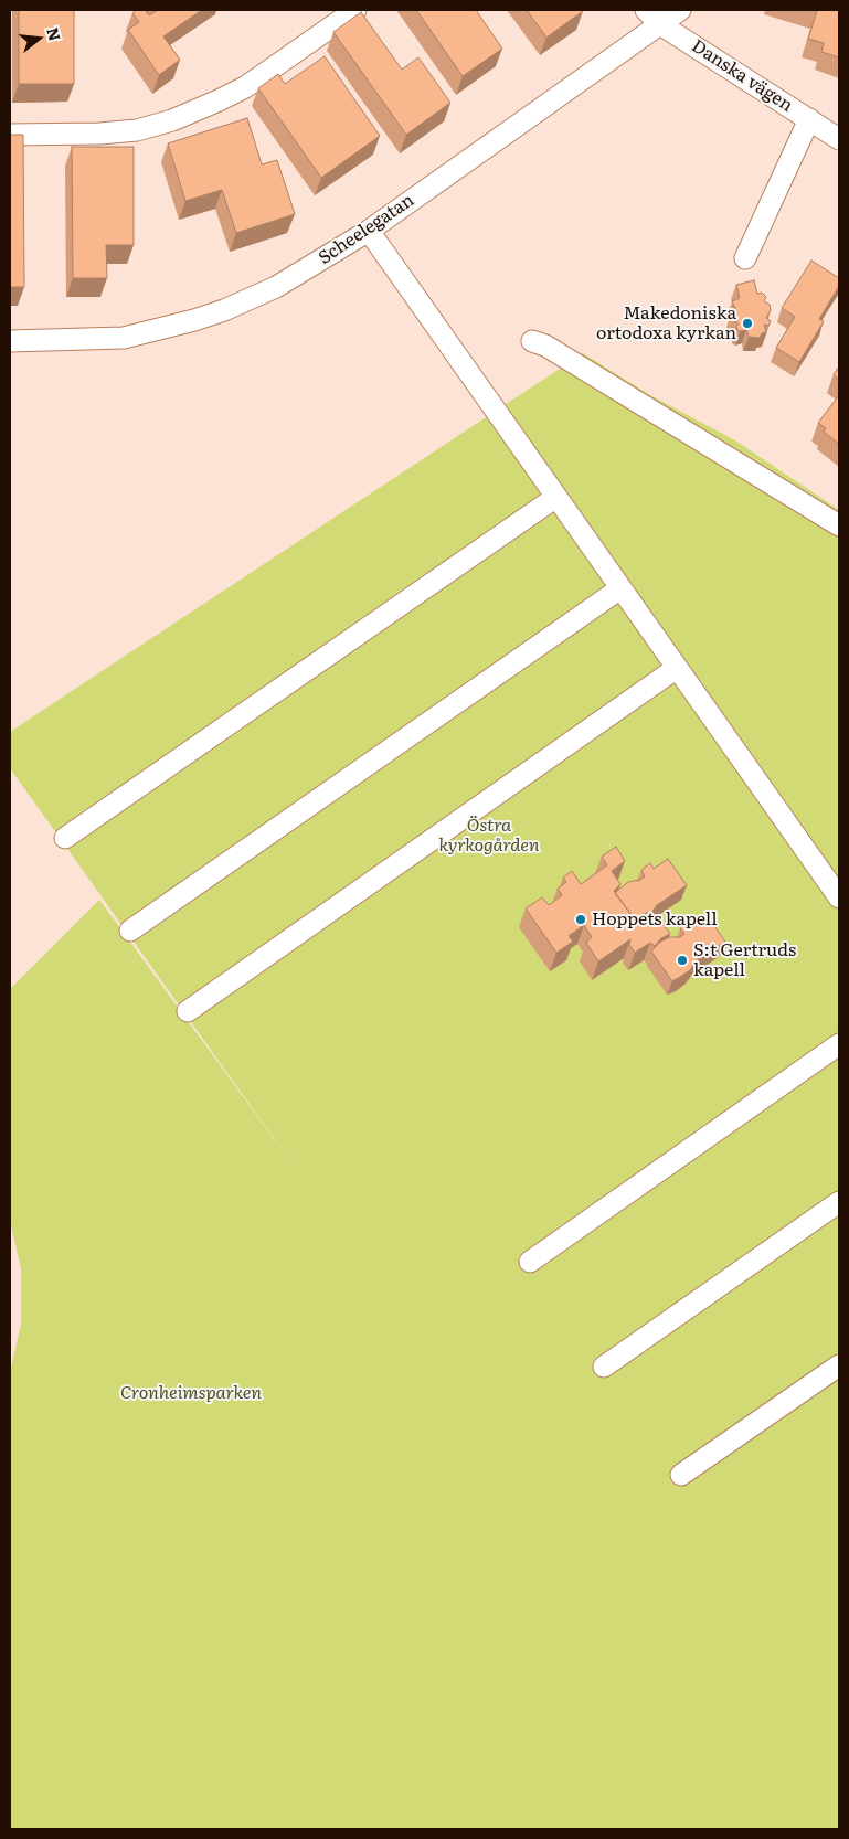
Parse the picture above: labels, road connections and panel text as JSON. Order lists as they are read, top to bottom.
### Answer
{
  "streets": {
    "street": ["Danska vägen", "Scheelegatan"]
  },
  "crossings": [
    ["Danska vägen", "Scheelegatan"]
  ],
  "parks": ["Östra kyrkogården", "Cronheimsparken"],
  "places": ["Makedoniska ortodoxa kyrkan", "Hoppets kapell", "S:t Gertruds kapell"],
  "north": "right"
}
